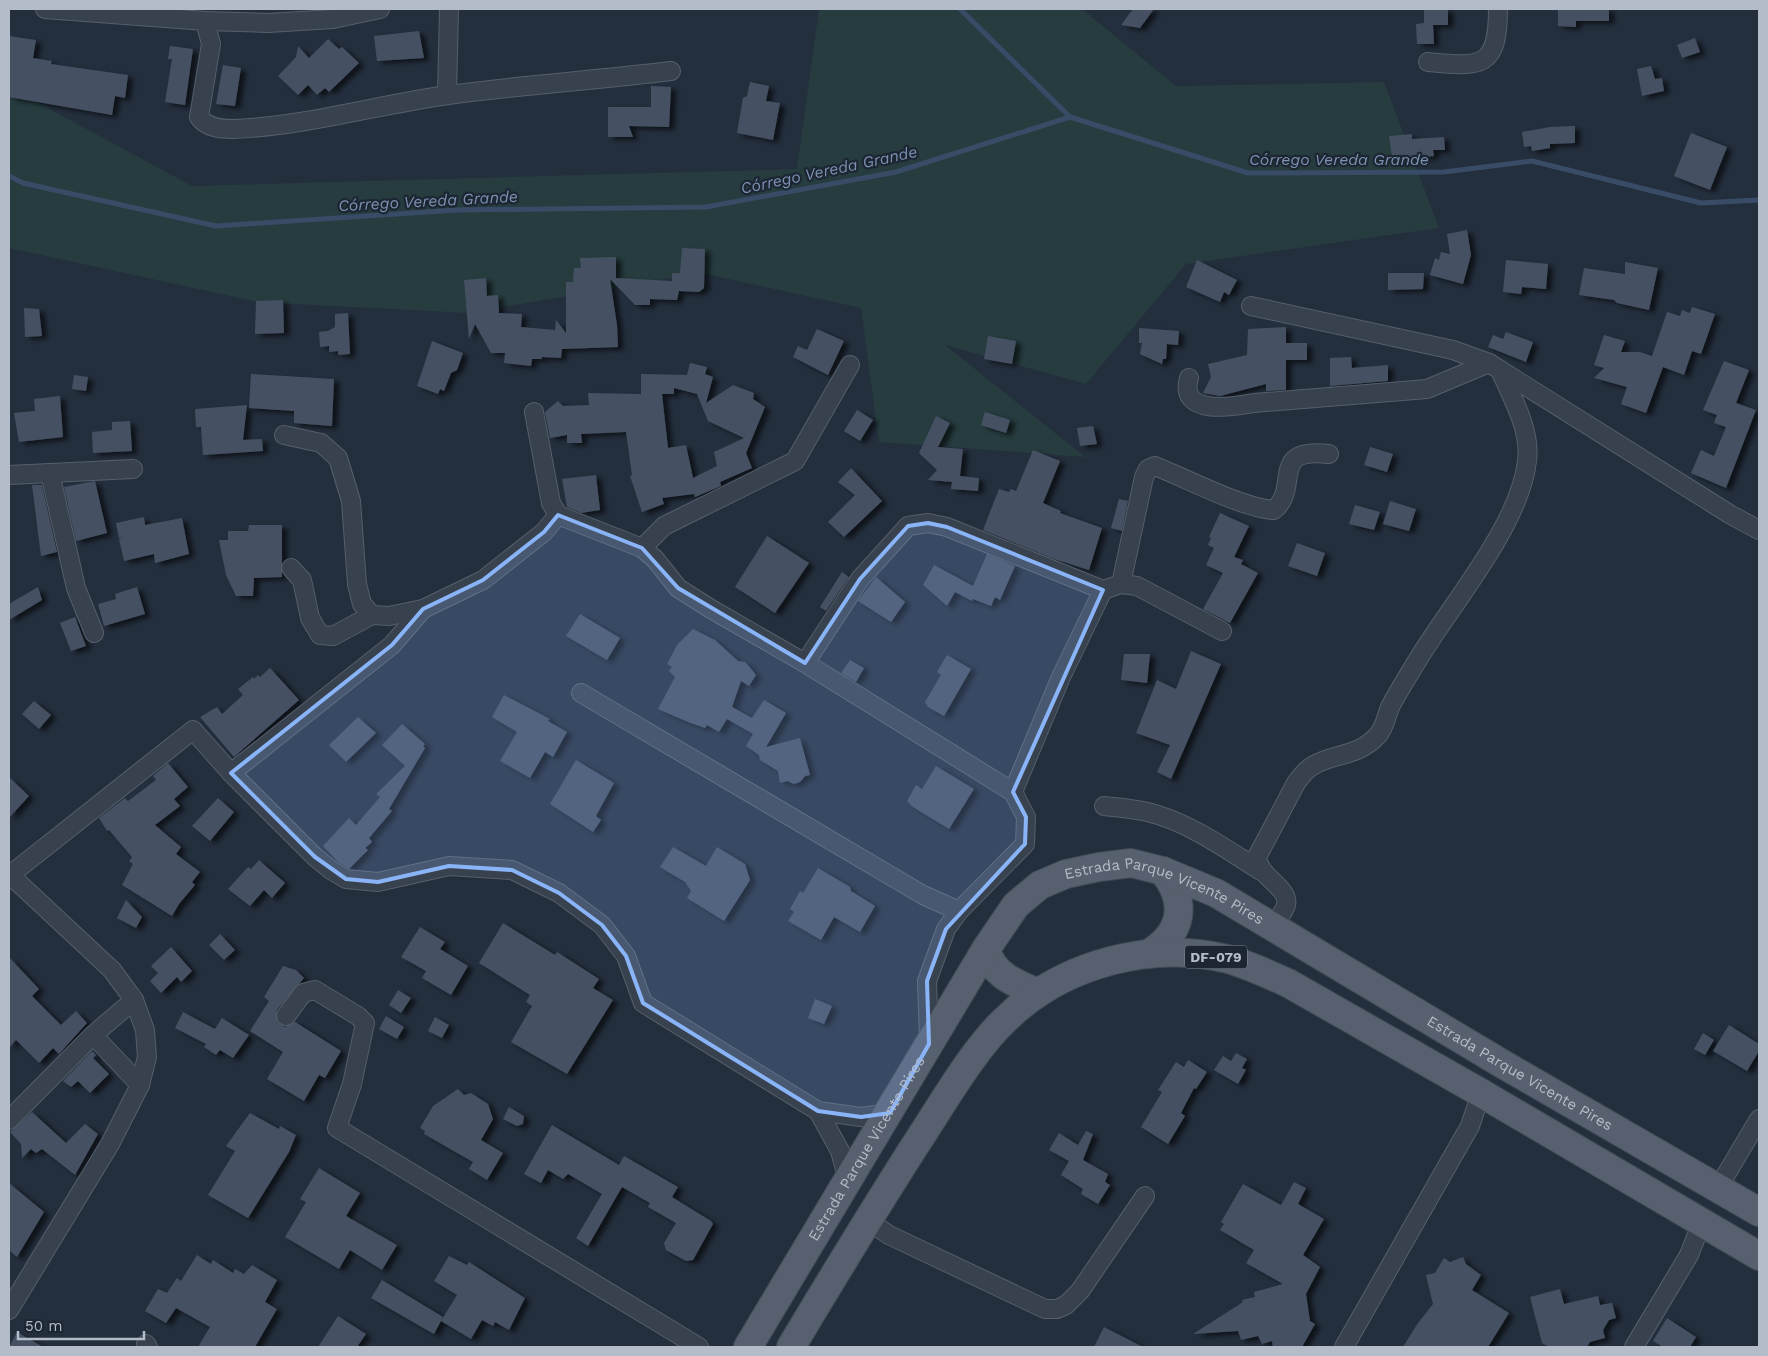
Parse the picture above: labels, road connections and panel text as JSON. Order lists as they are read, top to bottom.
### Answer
{
  "streets": {
    "main road": ["Estrada Parque Vicente Pires", "DF-079"]
  },
  "water": ["Córrego Vereda Grande"],
  "scale_bar": "50 m"
}
